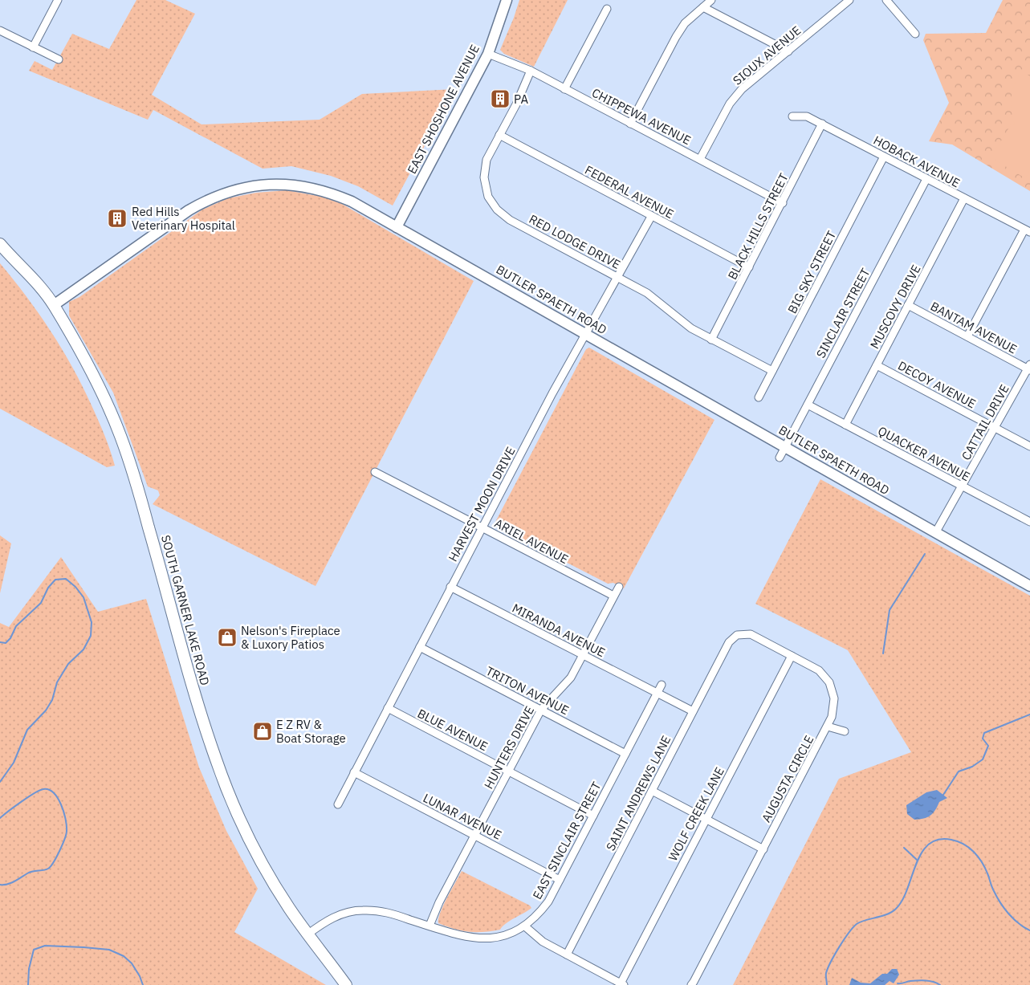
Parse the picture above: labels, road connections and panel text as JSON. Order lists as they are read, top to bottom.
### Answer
{
  "streets": {
    "main road": ["EAST SHOSHONE AVENUE", "BUTLER SPAETH ROAD", "SOUTH GARNER LAKE ROAD"],
    "street": [
      "SIOUX AVENUE",
      "CHIPPEWA AVENUE",
      "HOBACK AVENUE",
      "FEDERAL AVENUE",
      "BLACK HILLS STREET",
      "RED LODGE DRIVE",
      "BIG SKY STREET",
      "MUSCOVY DRIVE",
      "SINCLAIR STREET",
      "BANTAM AVENUE",
      "DECOY AVENUE",
      "CATTAIL DRIVE",
      "QUACKER AVENUE",
      "HARVEST MOON DRIVE",
      "ARIEL AVENUE",
      "MIRANDA AVENUE",
      "TRITON AVENUE",
      "BLUE AVENUE",
      "HUNTERS DRIVE",
      "AUGUSTA CIRCLE",
      "SAINT ANDREWS LANE",
      "WOLF CREEK LANE",
      "LUNAR AVENUE",
      "EAST SINCLAIR STREET"
    ]
  },
  "crossings": [
    ["SIOUX AVENUE", "CHIPPEWA AVENUE"],
    ["EAST SHOSHONE AVENUE", "CHIPPEWA AVENUE"],
    ["EAST SHOSHONE AVENUE", "BUTLER SPAETH ROAD"],
    ["CHIPPEWA AVENUE", "BLACK HILLS STREET"],
    ["CHIPPEWA AVENUE", "RED LODGE DRIVE"],
    ["HOBACK AVENUE", "BLACK HILLS STREET"],
    ["HOBACK AVENUE", "BIG SKY STREET"],
    ["HOBACK AVENUE", "MUSCOVY DRIVE"],
    ["HOBACK AVENUE", "SINCLAIR STREET"],
    ["FEDERAL AVENUE", "BLACK HILLS STREET"],
    ["FEDERAL AVENUE", "RED LODGE DRIVE"],
    ["FEDERAL AVENUE", "HARVEST MOON DRIVE"],
    ["BLACK HILLS STREET", "RED LODGE DRIVE"],
    ["RED LODGE DRIVE", "BIG SKY STREET"],
    ["RED LODGE DRIVE", "HARVEST MOON DRIVE"],
    ["BUTLER SPAETH ROAD", "SINCLAIR STREET"],
    ["BUTLER SPAETH ROAD", "CATTAIL DRIVE"],
    ["BUTLER SPAETH ROAD", "HARVEST MOON DRIVE"],
    ["BUTLER SPAETH ROAD", "SOUTH GARNER LAKE ROAD"],
    ["MUSCOVY DRIVE", "BANTAM AVENUE"],
    ["MUSCOVY DRIVE", "DECOY AVENUE"],
    ["MUSCOVY DRIVE", "QUACKER AVENUE"],
    ["SINCLAIR STREET", "QUACKER AVENUE"],
    ["BANTAM AVENUE", "CATTAIL DRIVE"],
    ["DECOY AVENUE", "CATTAIL DRIVE"],
    ["CATTAIL DRIVE", "QUACKER AVENUE"],
    ["HARVEST MOON DRIVE", "ARIEL AVENUE"],
    ["HARVEST MOON DRIVE", "MIRANDA AVENUE"],
    ["HARVEST MOON DRIVE", "TRITON AVENUE"],
    ["HARVEST MOON DRIVE", "BLUE AVENUE"],
    ["HARVEST MOON DRIVE", "LUNAR AVENUE"],
    ["ARIEL AVENUE", "HUNTERS DRIVE"],
    ["SOUTH GARNER LAKE ROAD", "EAST SINCLAIR STREET"],
    ["MIRANDA AVENUE", "HUNTERS DRIVE"],
    ["MIRANDA AVENUE", "SAINT ANDREWS LANE"],
    ["MIRANDA AVENUE", "EAST SINCLAIR STREET"],
    ["TRITON AVENUE", "HUNTERS DRIVE"],
    ["TRITON AVENUE", "EAST SINCLAIR STREET"],
    ["BLUE AVENUE", "HUNTERS DRIVE"],
    ["BLUE AVENUE", "EAST SINCLAIR STREET"],
    ["HUNTERS DRIVE", "LUNAR AVENUE"],
    ["HUNTERS DRIVE", "EAST SINCLAIR STREET"],
    ["AUGUSTA CIRCLE", "SAINT ANDREWS LANE"],
    ["AUGUSTA CIRCLE", "WOLF CREEK LANE"],
    ["LUNAR AVENUE", "EAST SINCLAIR STREET"]
  ],
  "places": {
    "building": ["PA", "Red Hills Veterinary Hospital"],
    "shop": ["Nelson's Fireplace & Luxory Patios", "E Z RV & Boat Storage"]
  }
}
